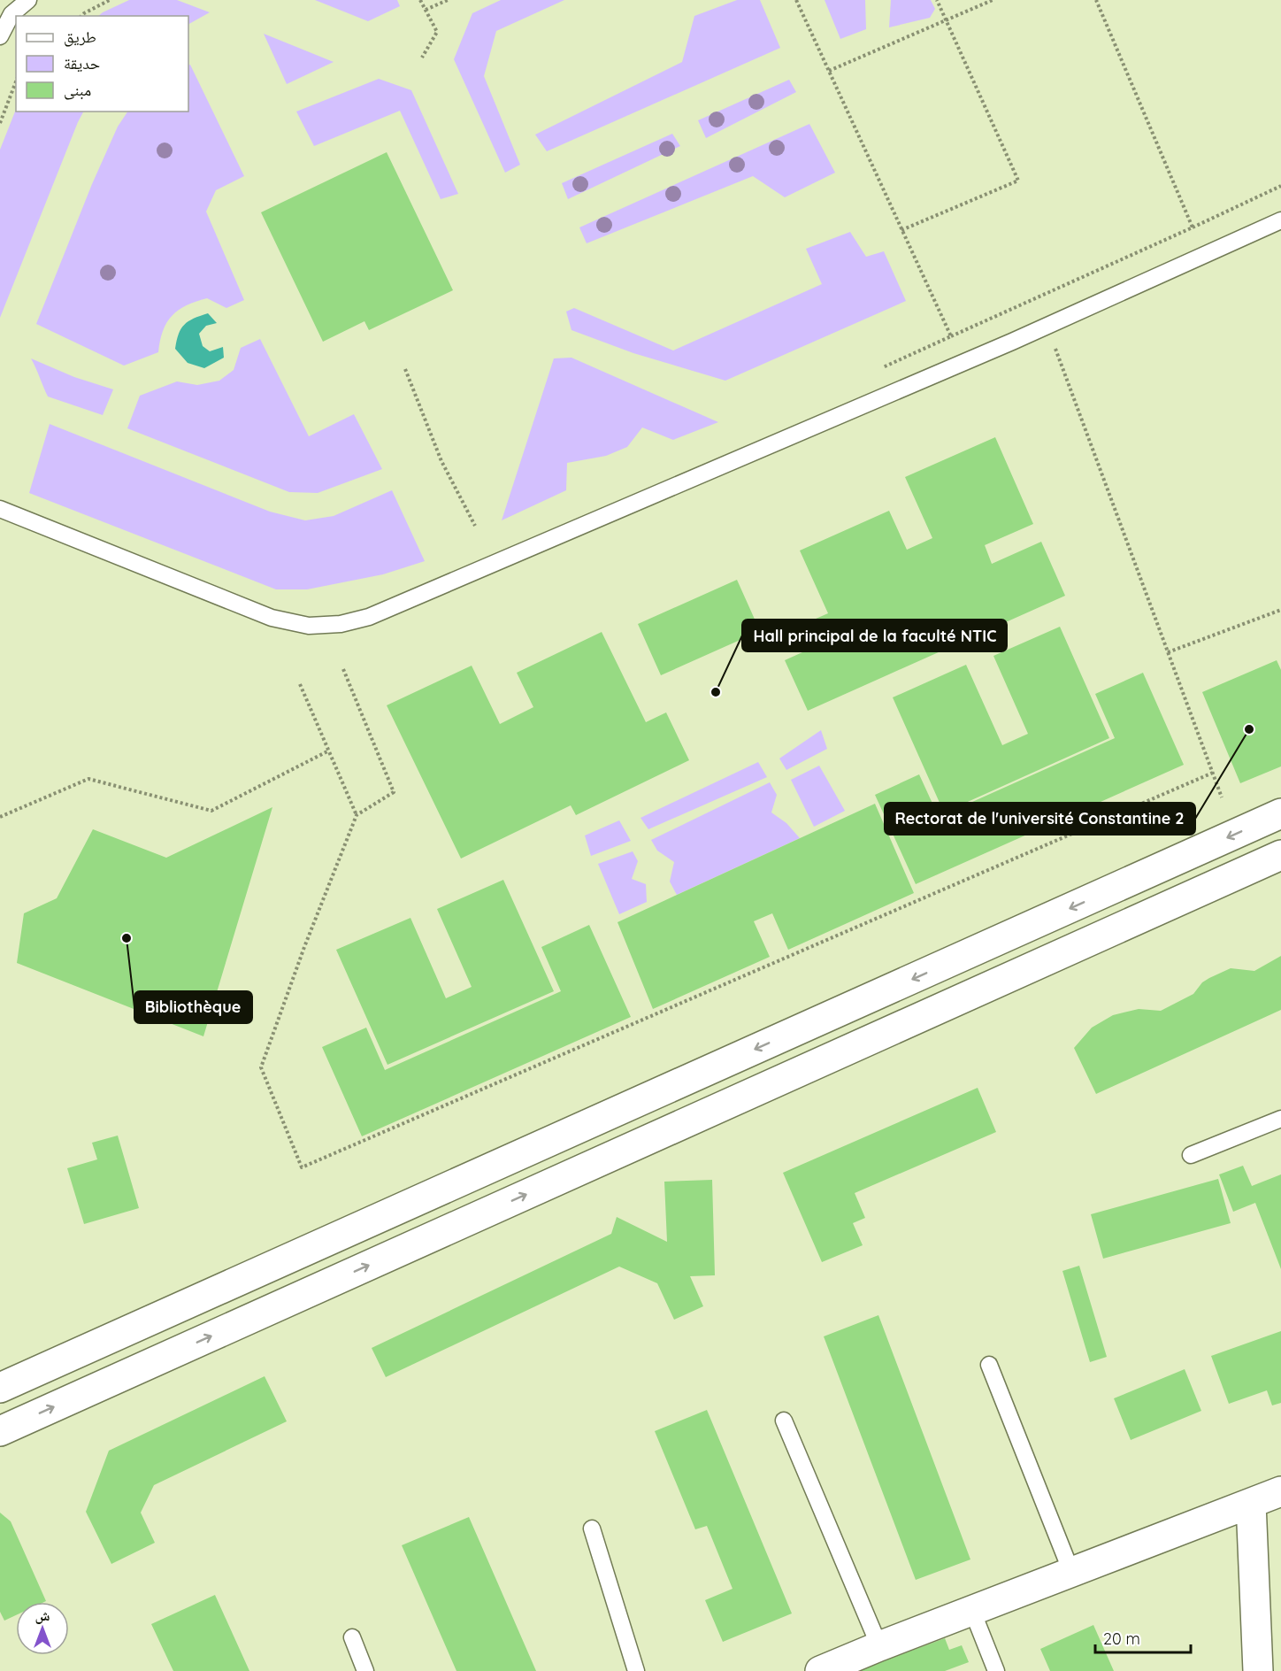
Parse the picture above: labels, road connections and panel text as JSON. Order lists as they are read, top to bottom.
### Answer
{
  "places": ["Hall principal de la faculté NTIC", "Rectorat de l'université Constantine 2", "Bibliothèque"],
  "legend": ["طريق", "حديقة", "مبنى"],
  "scale_bar": "20 m",
  "north": "top"
}
